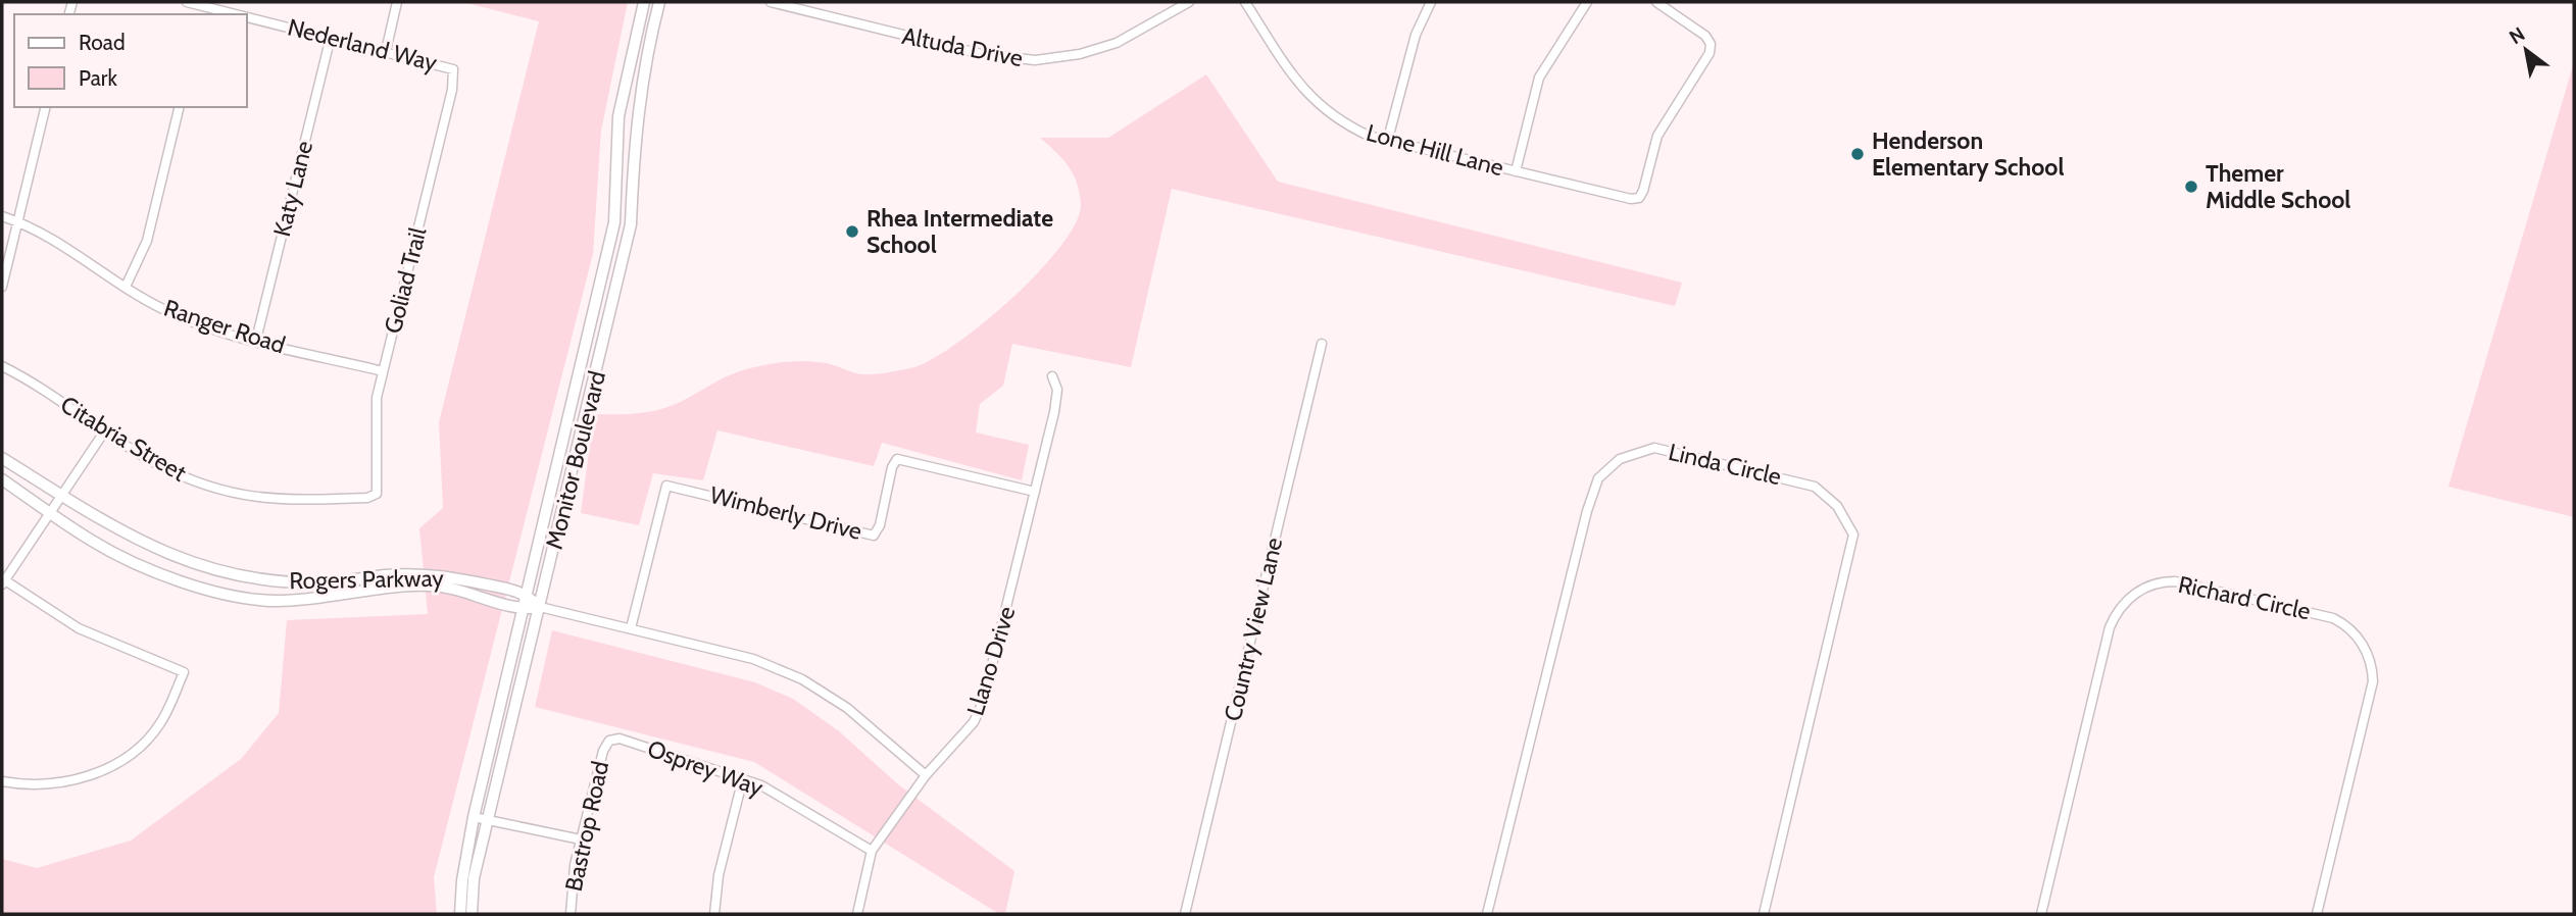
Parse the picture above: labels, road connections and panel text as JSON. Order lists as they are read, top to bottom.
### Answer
{
  "streets": {
    "street": [
      "Nederland Way",
      "Altuda Drive",
      "Lone Hill Lane",
      "Katy Lane",
      "Goliad Trail",
      "Ranger Road",
      "Citabria Street",
      "Monitor Boulevard",
      "Linda Circle",
      "Wimberly Drive",
      "Rogers Parkway",
      "Richard Circle",
      "Country View Lane",
      "Llano Drive",
      "Osprey Way",
      "Bastrop Road"
    ]
  },
  "crossings": [
    ["Nederland Way", "Katy Lane"],
    ["Nederland Way", "Goliad Trail"],
    ["Katy Lane", "Ranger Road"],
    ["Goliad Trail", "Ranger Road"],
    ["Goliad Trail", "Citabria Street"],
    ["Monitor Boulevard", "Rogers Parkway"],
    ["Wimberly Drive", "Rogers Parkway"],
    ["Wimberly Drive", "Llano Drive"],
    ["Rogers Parkway", "Llano Drive"],
    ["Llano Drive", "Osprey Way"],
    ["Osprey Way", "Bastrop Road"]
  ],
  "places": ["Henderson Elementary School", "Themer Middle School", "Rhea Intermediate School"],
  "legend": ["Road", "Park"],
  "north": "top left"
}
